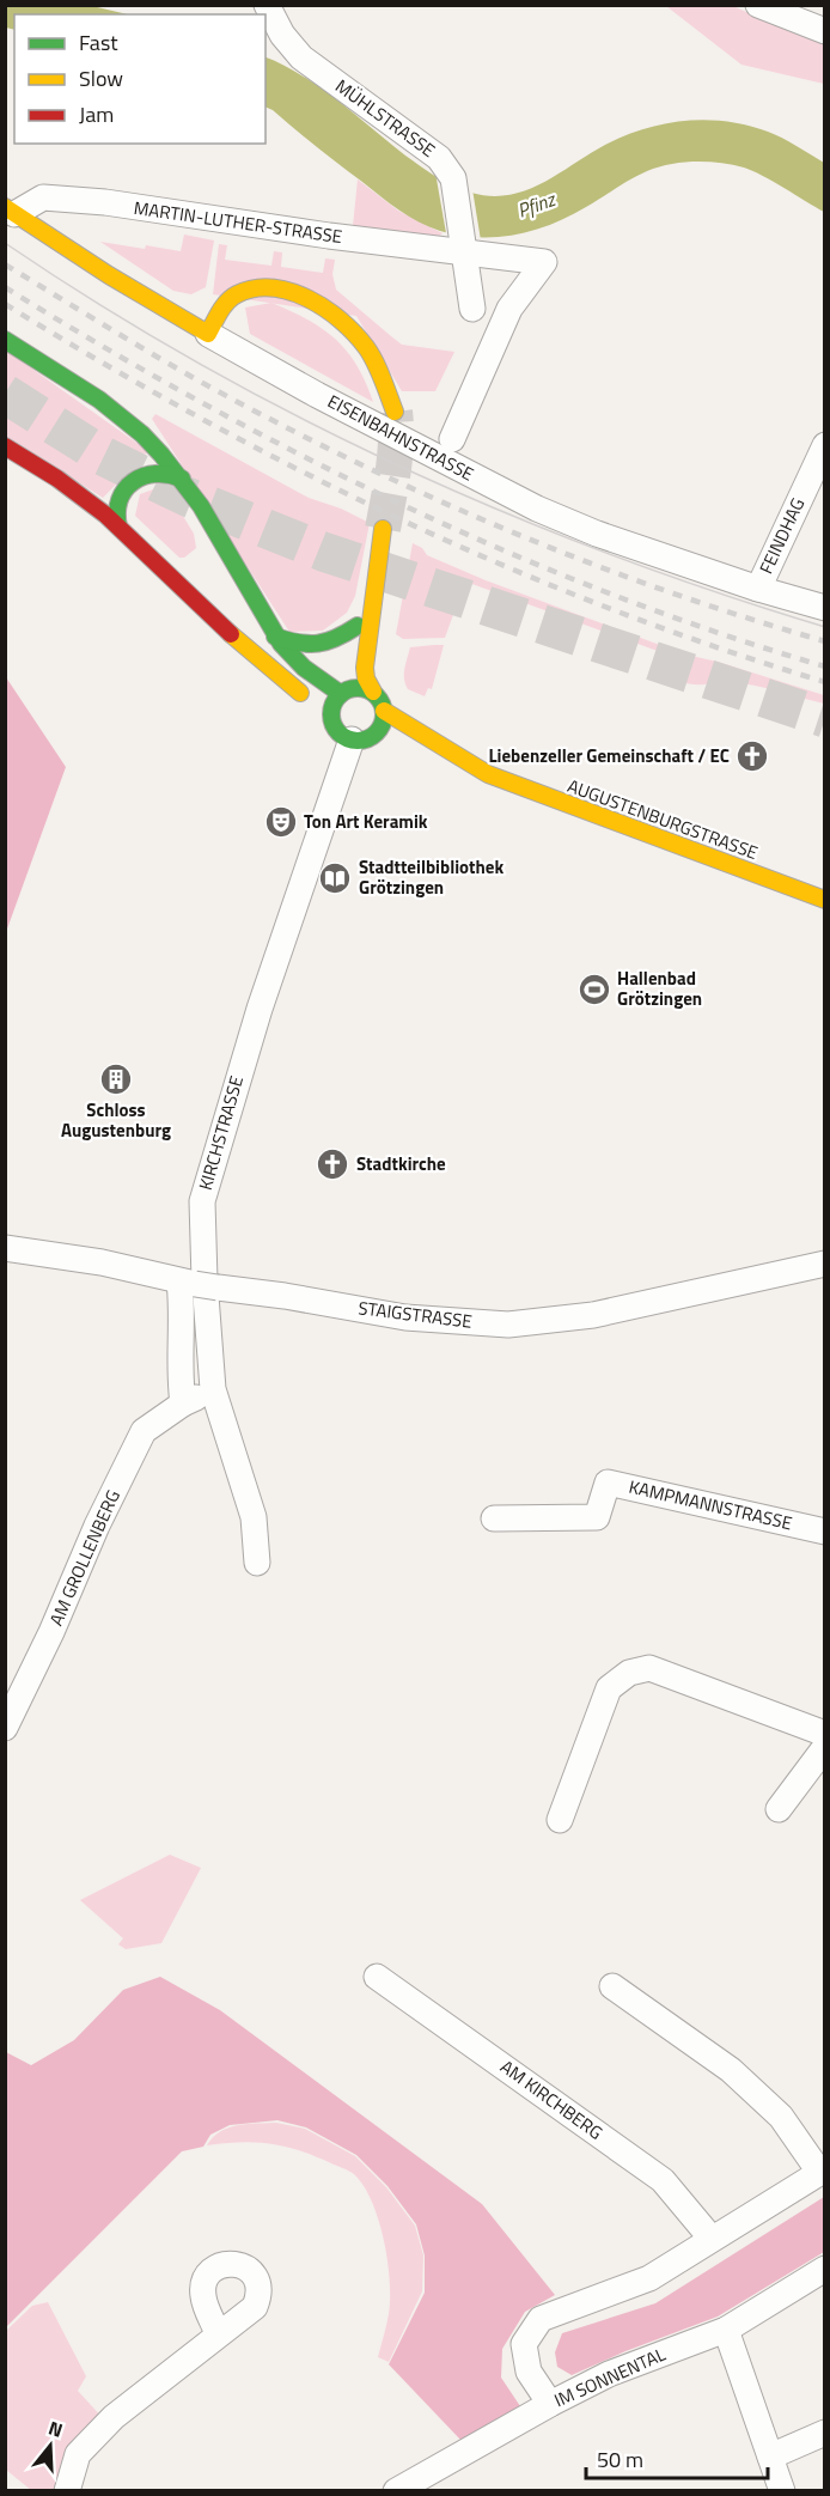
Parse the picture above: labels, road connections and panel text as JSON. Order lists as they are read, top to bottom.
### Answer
{
  "streets": {
    "main road": ["EISENBAHNSTRASSE", "AUGUSTENBURGSTRASSE"],
    "street": [
      "MÜHLSTRASSE",
      "MARTIN-LUTHER-STRASSE",
      "FEINDHAG",
      "KIRCHSTRASSE",
      "STAIGSTRASSE",
      "KAMPMANNSTRASSE",
      "AM GROLLENBERG",
      "AM KIRCHBERG",
      "IM SONNENTAL"
    ]
  },
  "crossings": [
    ["MÜHLSTRASSE", "MARTIN-LUTHER-STRASSE"],
    ["MARTIN-LUTHER-STRASSE", "EISENBAHNSTRASSE"],
    ["EISENBAHNSTRASSE", "FEINDHAG"],
    ["AUGUSTENBURGSTRASSE", "KIRCHSTRASSE"]
  ],
  "water": ["Pfinz"],
  "places": {
    "church": ["Liebenzeller Gemeinschaft / EC", "Stadtkirche"],
    "theatre": ["Ton Art Keramik"],
    "library": ["Stadtteilbibliothek Grötzingen"],
    "sports": ["Hallenbad Grötzingen"],
    "building": ["Schloss Augustenburg"]
  },
  "legend": ["Fast", "Slow", "Jam"],
  "scale_bar": "50 m",
  "north": "top"
}
